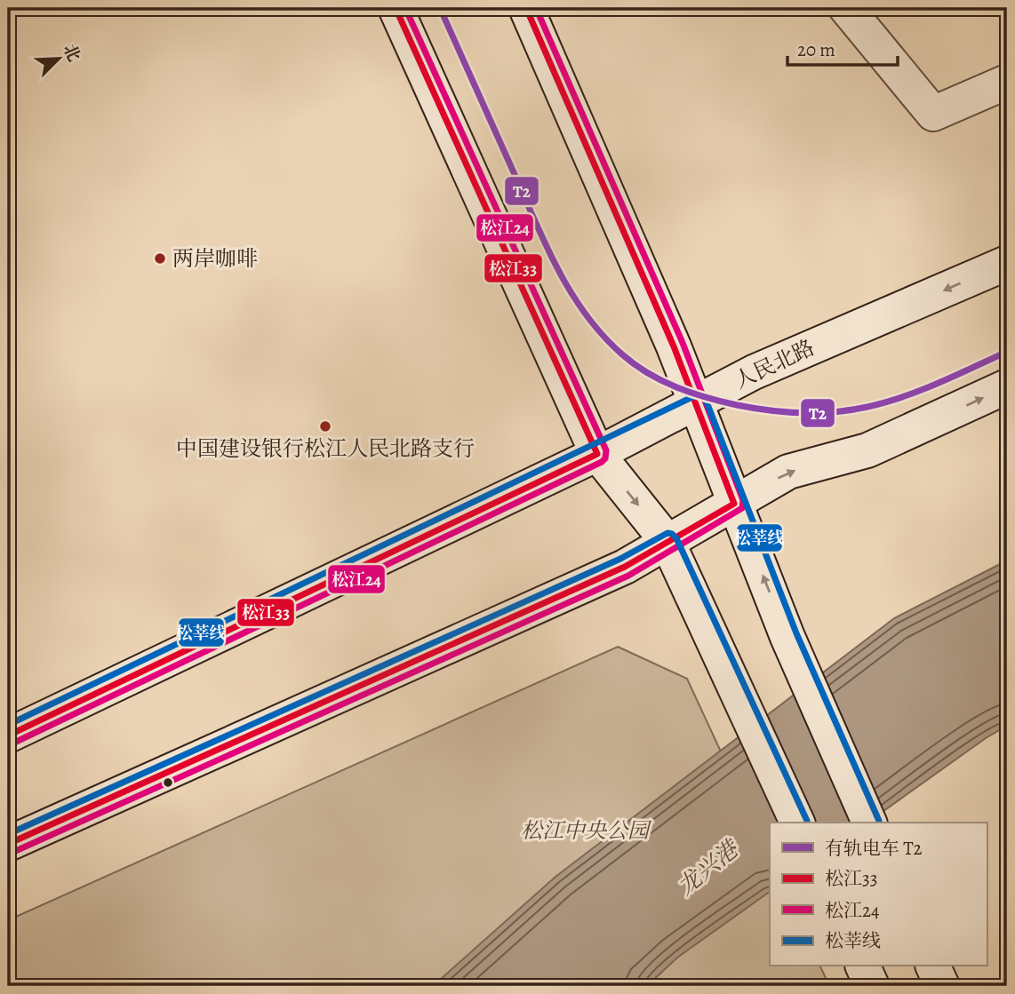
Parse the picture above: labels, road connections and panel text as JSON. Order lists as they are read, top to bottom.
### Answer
{
  "streets": {
    "main road": ["人民北路"]
  },
  "water": ["龙兴港"],
  "parks": ["松江中央公园"],
  "places": ["两岸咖啡", "中国建设银行松江人民北路支行"],
  "lines": [
    "tram line T2",
    "transit line 松江33",
    "transit line 松江24",
    "transit line 松莘线"
  ],
  "legend": [
    "有轨电车 T2",
    "松江33",
    "松江24",
    "松莘线"
  ],
  "scale_bar": "20 m",
  "north": "top right"
}
